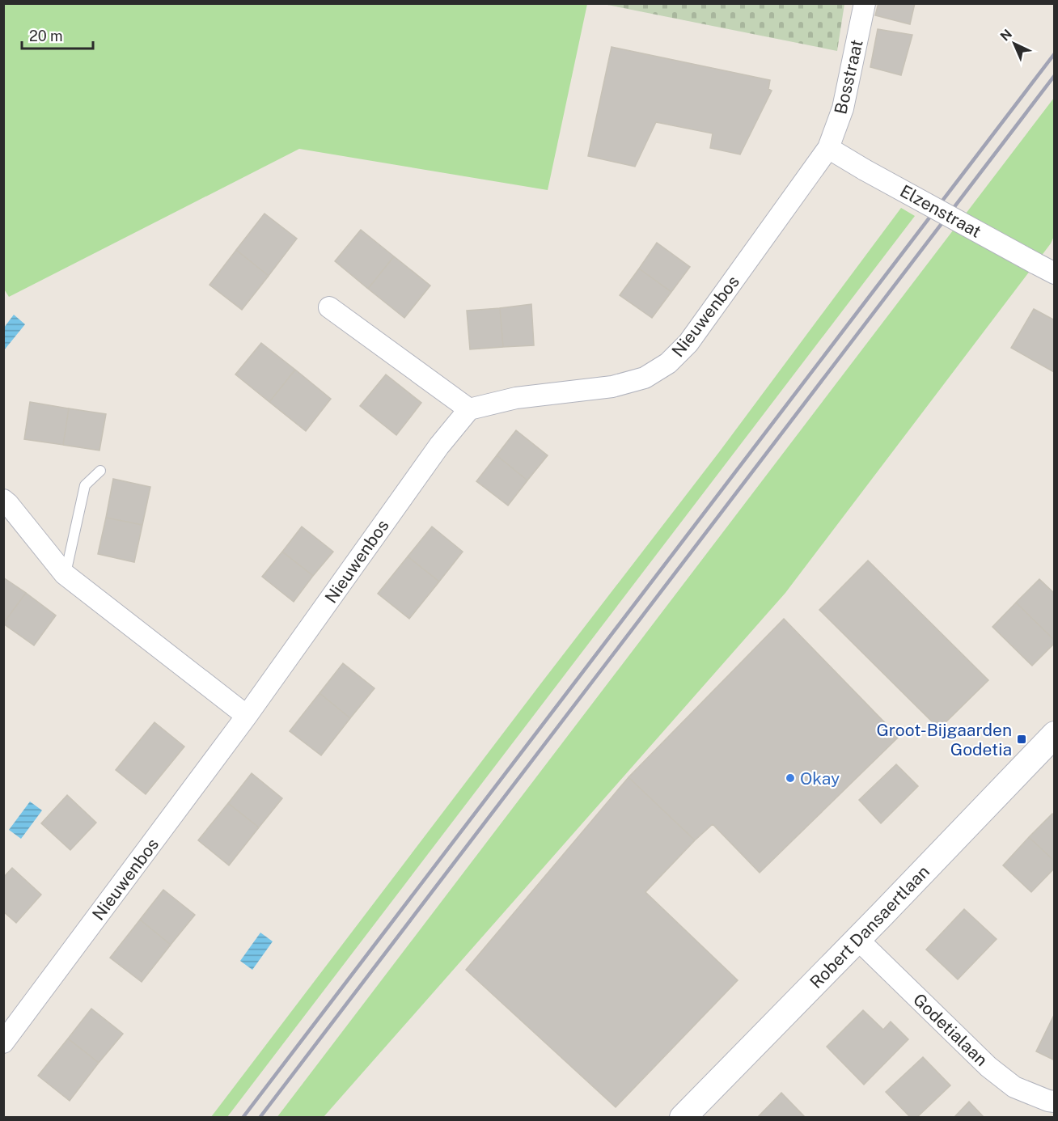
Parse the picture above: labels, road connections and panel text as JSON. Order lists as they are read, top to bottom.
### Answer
{
  "streets": {
    "street": [
      "Bosstraat",
      "Elzenstraat",
      "Nieuwenbos",
      "Robert Dansaertlaan",
      "Godetialaan"
    ]
  },
  "crossings": [
    ["Bosstraat", "Elzenstraat"],
    ["Bosstraat", "Nieuwenbos"],
    ["Elzenstraat", "Nieuwenbos"],
    ["Robert Dansaertlaan", "Godetialaan"]
  ],
  "places": {
    "transit": ["Groot-Bijgaarden Godetia"],
    "other": ["Okay"]
  },
  "scale_bar": "20 m",
  "north": "top left"
}
